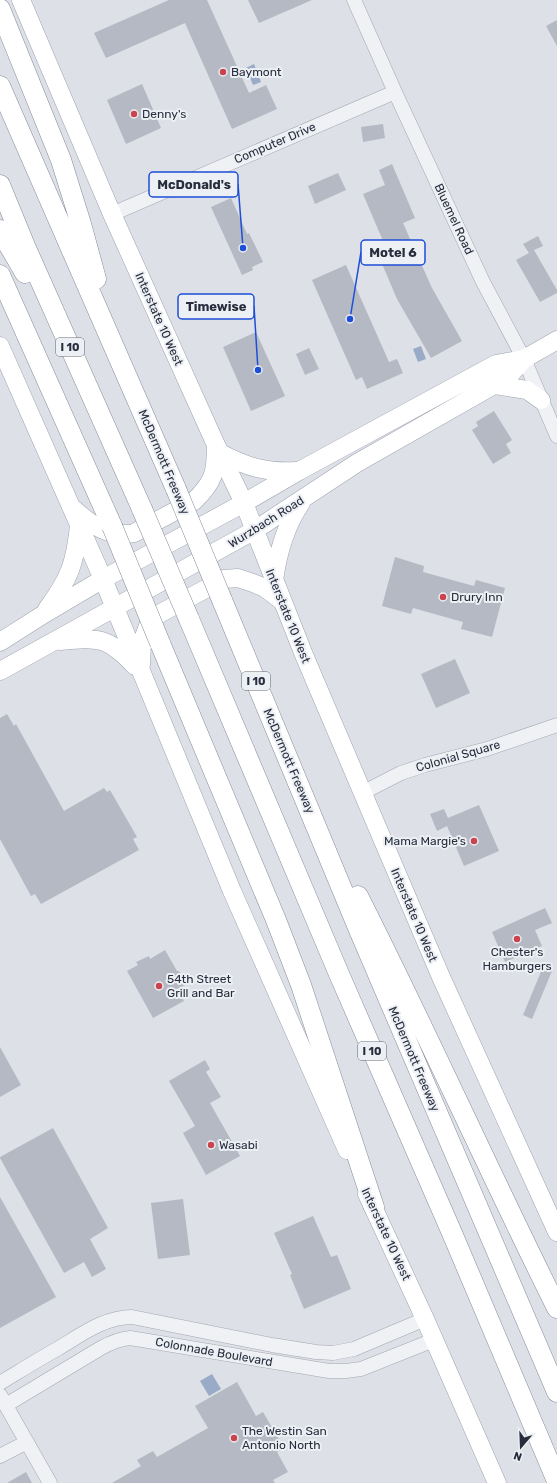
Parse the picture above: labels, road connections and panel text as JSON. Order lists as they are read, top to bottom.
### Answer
{
  "streets": {
    "highway": ["I 10", "McDermott Freeway"],
    "main road": ["Interstate 10 West", "Wurzbach Road"],
    "street": [
      "Computer Drive",
      "Bluemel Road",
      "Colonial Square",
      "Colonnade Boulevard"
    ]
  },
  "crossings": [
    ["Computer Drive", "Bluemel Road"],
    ["Computer Drive", "Interstate 10 West"],
    ["Bluemel Road", "Wurzbach Road"],
    ["Interstate 10 West", "Wurzbach Road"],
    ["Interstate 10 West", "Colonial Square"],
    ["Interstate 10 West", "Colonnade Boulevard"]
  ],
  "places": [
    "Baymont",
    "Denny's",
    "McDonald's",
    "Motel 6",
    "Timewise",
    "Drury Inn",
    "Mama Margie's",
    "Chester's Hamburgers",
    "54th Street Grill and Bar",
    "Wasabi",
    "The Westin San Antonio North"
  ],
  "north": "bottom"
}
